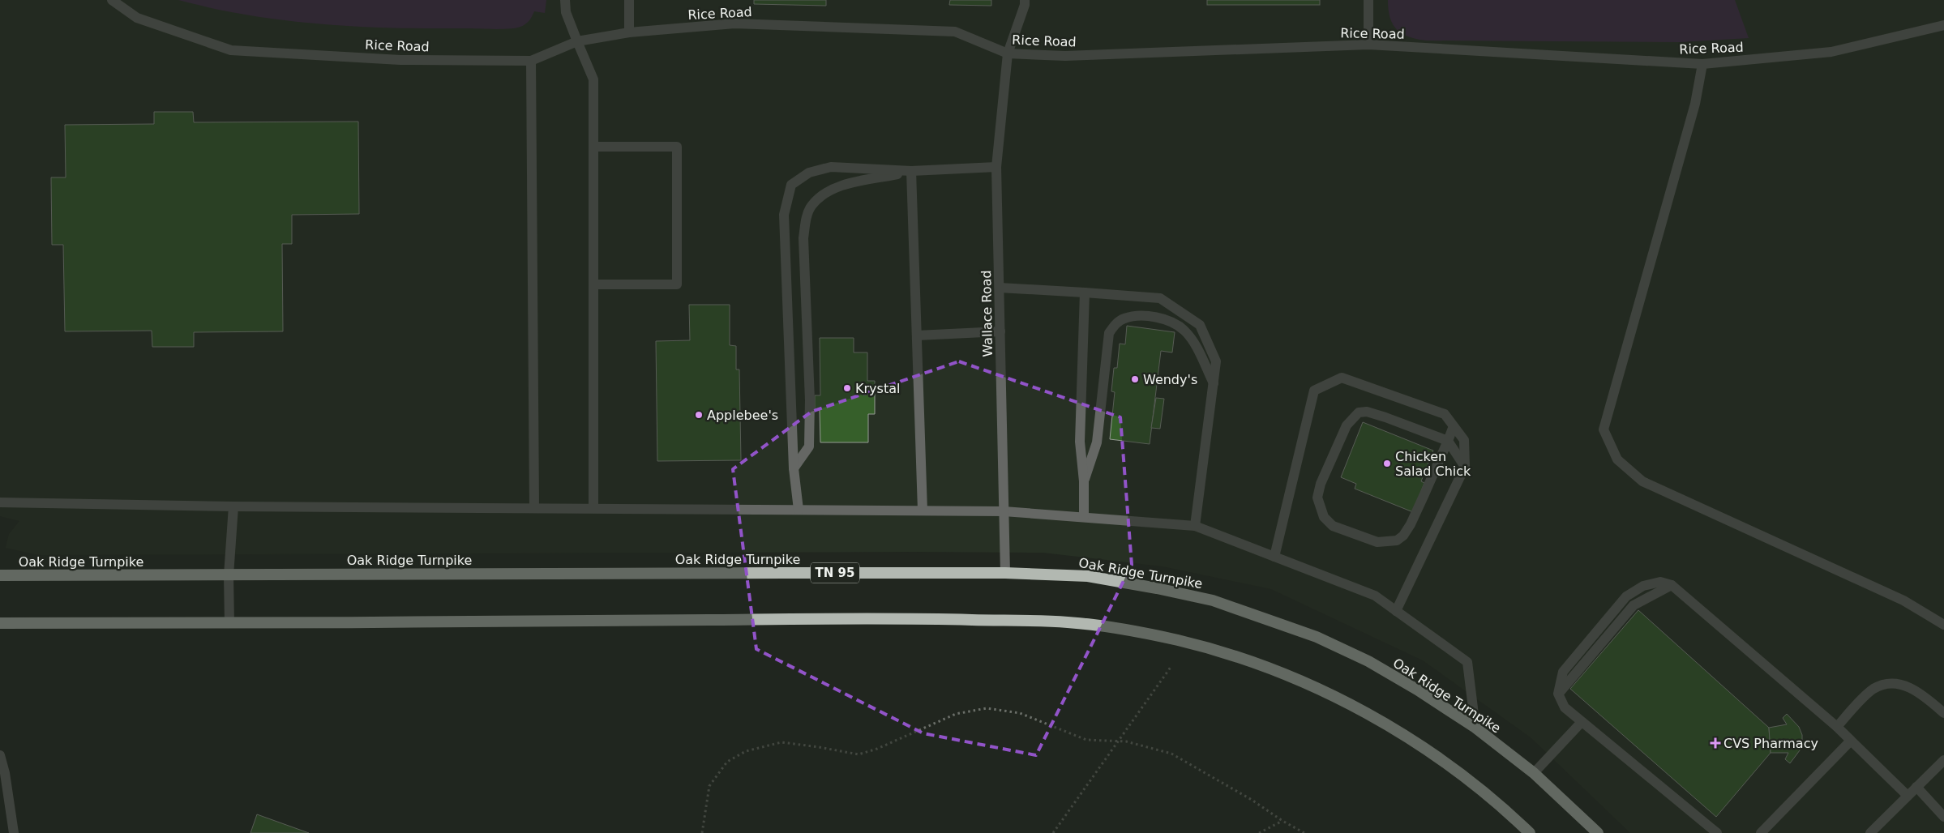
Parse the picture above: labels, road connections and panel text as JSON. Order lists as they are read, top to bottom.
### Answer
{
  "streets": {
    "highway": ["Oak Ridge Turnpike", "TN 95"],
    "street": ["Rice Road", "Wallace Road"]
  },
  "crossings": [
    ["Rice Road", "Wallace Road"],
    ["Wallace Road", "Oak Ridge Turnpike"]
  ],
  "places": {
    "other": [
      "Wendy's",
      "Krystal",
      "Applebee's",
      "Chicken Salad Chick"
    ],
    "health": ["CVS Pharmacy"]
  }
}
